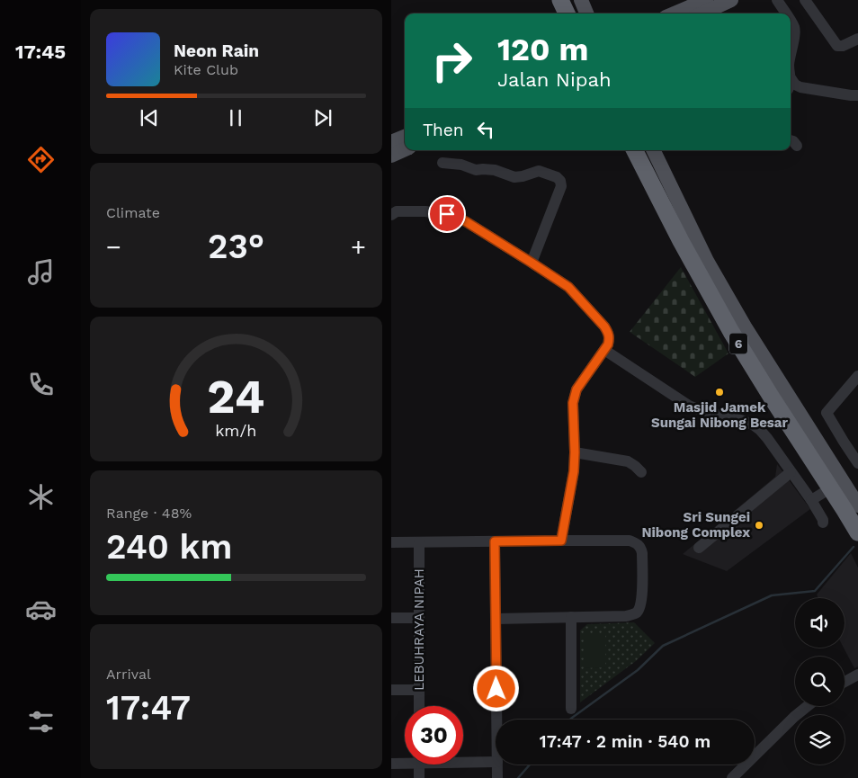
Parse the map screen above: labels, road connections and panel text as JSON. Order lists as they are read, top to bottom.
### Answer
{
  "streets": {
    "highway": ["6"],
    "street": ["LEBUHRAYA NIPAH"]
  },
  "places": ["Masjid Jamek Sungai Nibong Besar", "Sri Sungei Nibong Complex"],
  "page": {
    "tabs": "17:45",
    "turn": ["120 m", "Jalan Nipah"],
    "song": ["Neon Rain", "Kite Club"],
    "then": "Then",
    "tile": [
      "Climate",
      ["Range · 48%", "240 km"],
      ["Arrival", "17:47"]
    ],
    "heat": ["−", "23°", "+"],
    "limit": "30",
    "trip": "17:47 · 2 min · 540 m",
    "gauge": ["24", "km/h"]
  }
}
